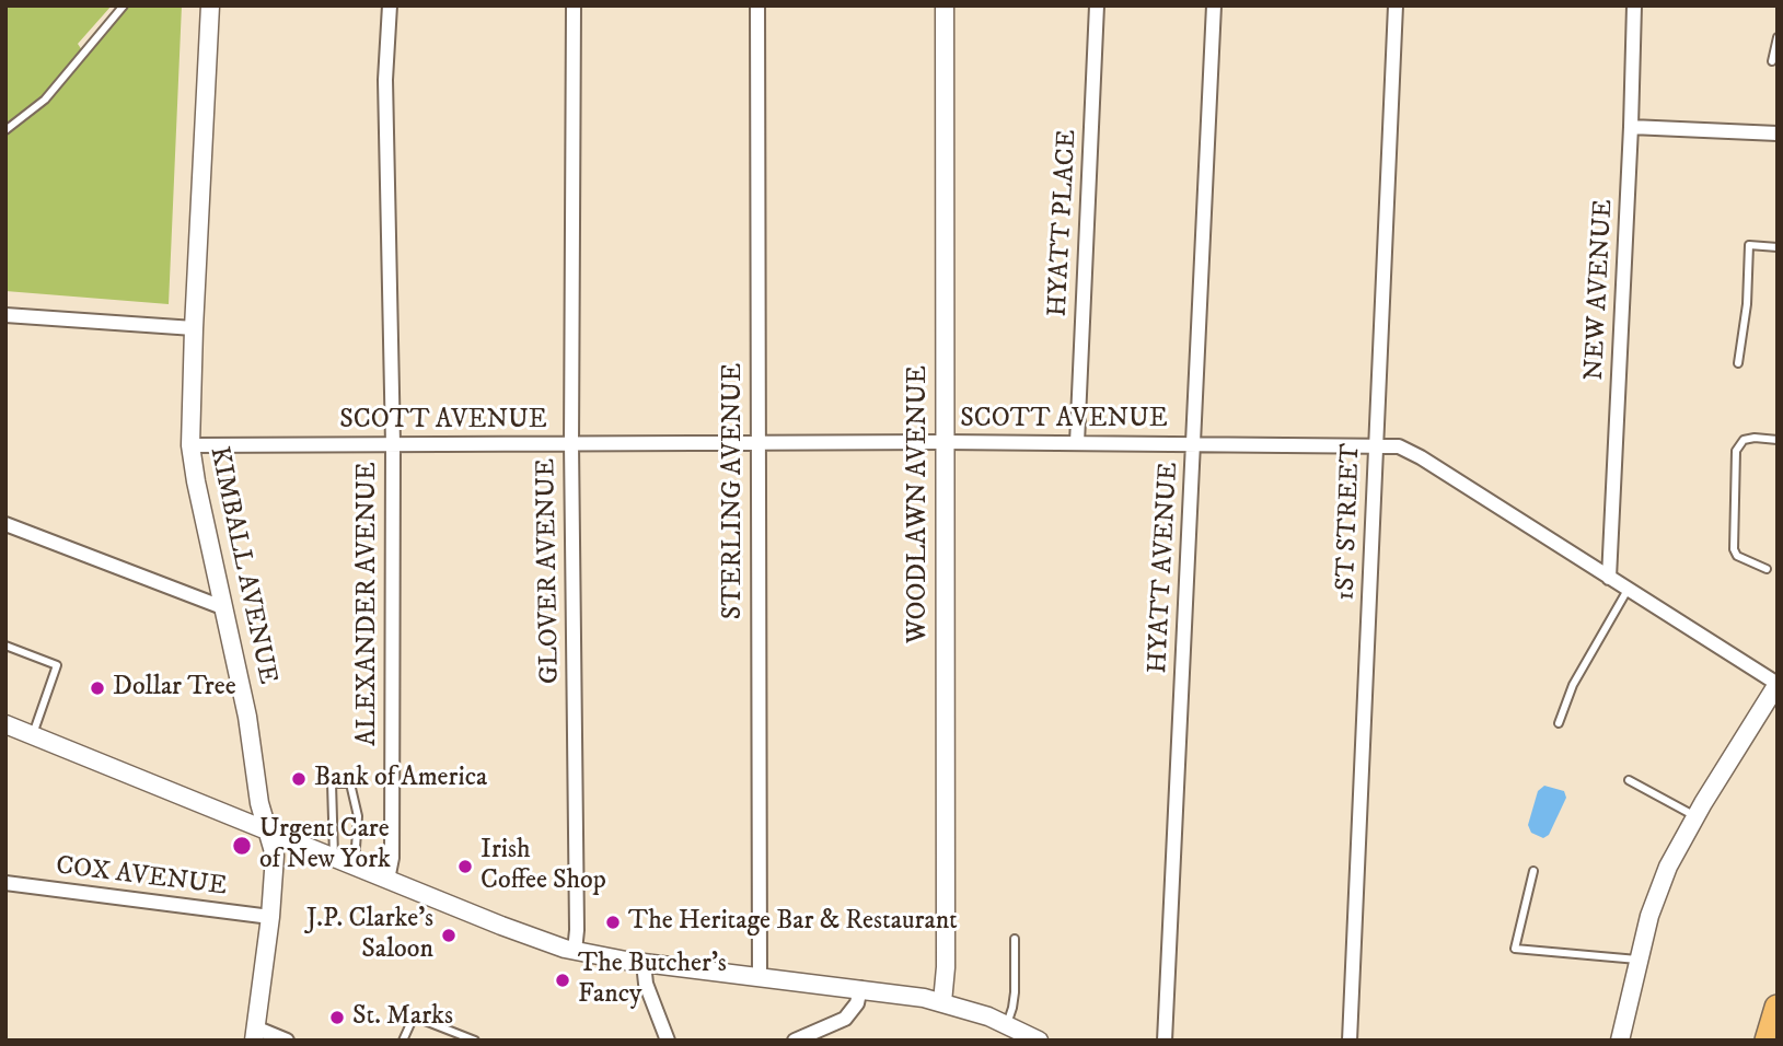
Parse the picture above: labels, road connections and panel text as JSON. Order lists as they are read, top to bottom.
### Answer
{
  "streets": {
    "street": [
      "HYATT PLACE",
      "NEW AVENUE",
      "SCOTT AVENUE",
      "STERLING AVENUE",
      "WOODLAWN AVENUE",
      "1ST STREET",
      "KIMBALL AVENUE",
      "HYATT AVENUE",
      "GLOVER AVENUE",
      "ALEXANDER AVENUE",
      "COX AVENUE"
    ]
  },
  "crossings": [
    ["HYATT PLACE", "SCOTT AVENUE"],
    ["NEW AVENUE", "SCOTT AVENUE"],
    ["SCOTT AVENUE", "STERLING AVENUE"],
    ["SCOTT AVENUE", "WOODLAWN AVENUE"],
    ["SCOTT AVENUE", "1ST STREET"],
    ["SCOTT AVENUE", "KIMBALL AVENUE"],
    ["SCOTT AVENUE", "HYATT AVENUE"],
    ["SCOTT AVENUE", "GLOVER AVENUE"],
    ["SCOTT AVENUE", "ALEXANDER AVENUE"],
    ["KIMBALL AVENUE", "COX AVENUE"]
  ],
  "places": [
    "Dollar Tree",
    "Bank of America",
    "Urgent Care of New York",
    "Irish Coffee Shop",
    "The Heritage Bar & Restaurant",
    "J.P. Clarke's Saloon",
    "The Butcher's Fancy",
    "St. Marks"
  ]
}
